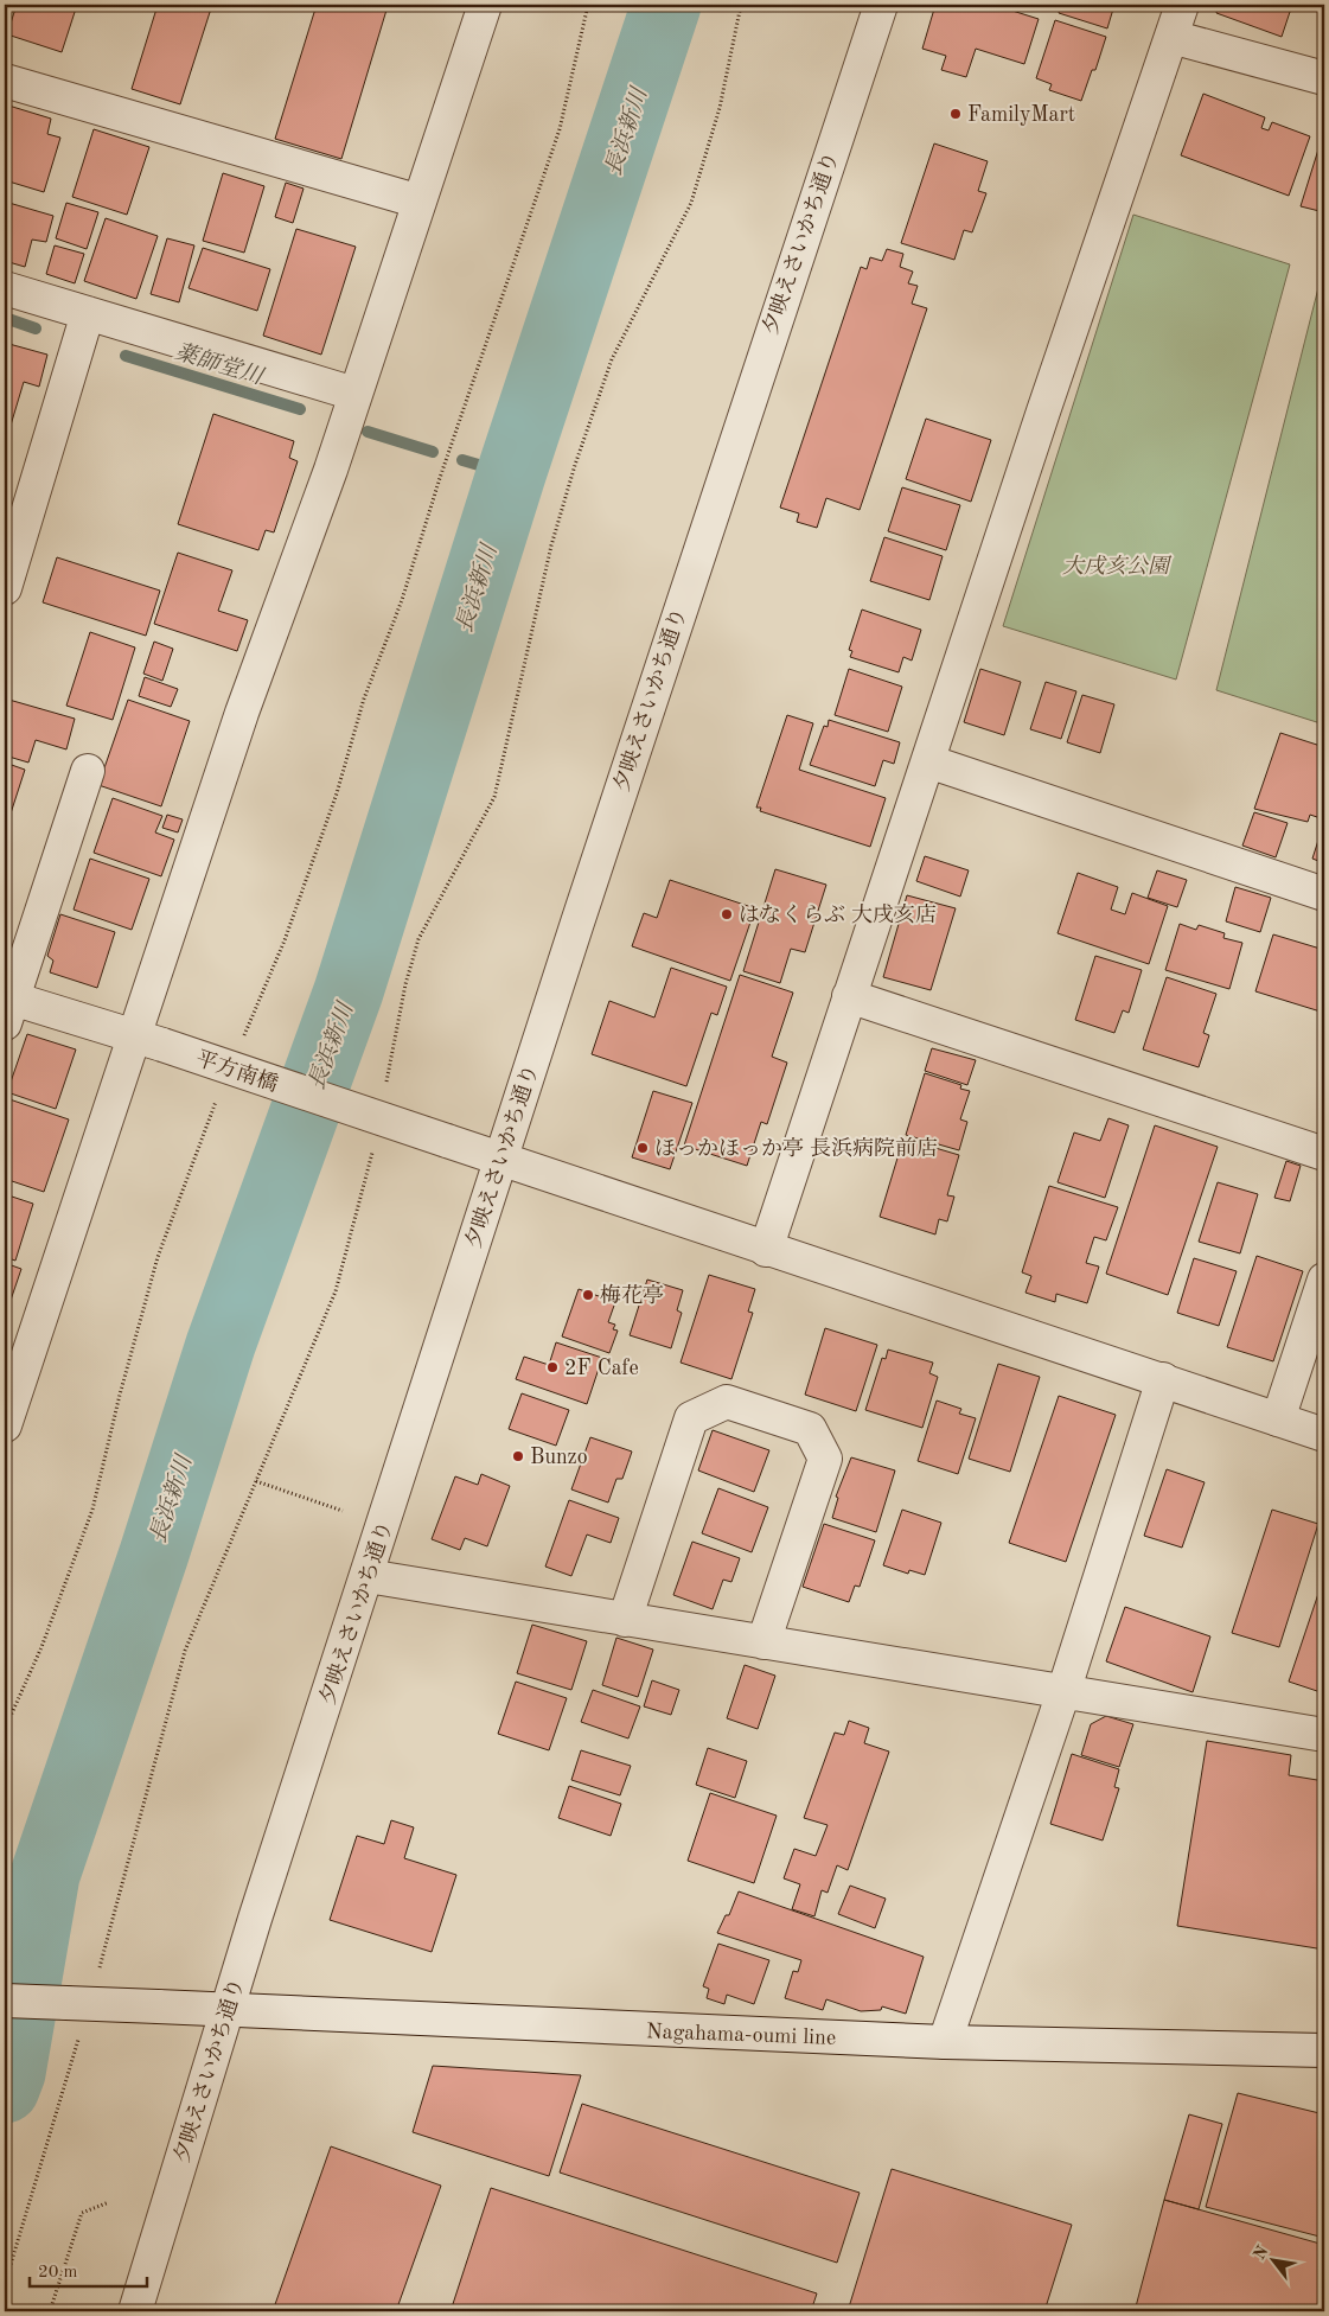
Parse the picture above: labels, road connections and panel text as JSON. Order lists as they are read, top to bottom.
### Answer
{
  "streets": {
    "street": ["夕映えさいかち通り", "平方南橋", "Nagahama-oumi line"]
  },
  "crossings": [
    ["夕映えさいかち通り", "平方南橋"],
    ["夕映えさいかち通り", "Nagahama-oumi line"]
  ],
  "water": ["長浜新川", "薬師堂川"],
  "parks": ["大戌亥公園"],
  "places": [
    "FamilyMart",
    "はなくらぶ 大戌亥店",
    "ほっかほっか亭 長浜病院前店",
    "梅花亭",
    "2F Cafe",
    "Bunzo"
  ],
  "scale_bar": "20 m",
  "north": "top left"
}
